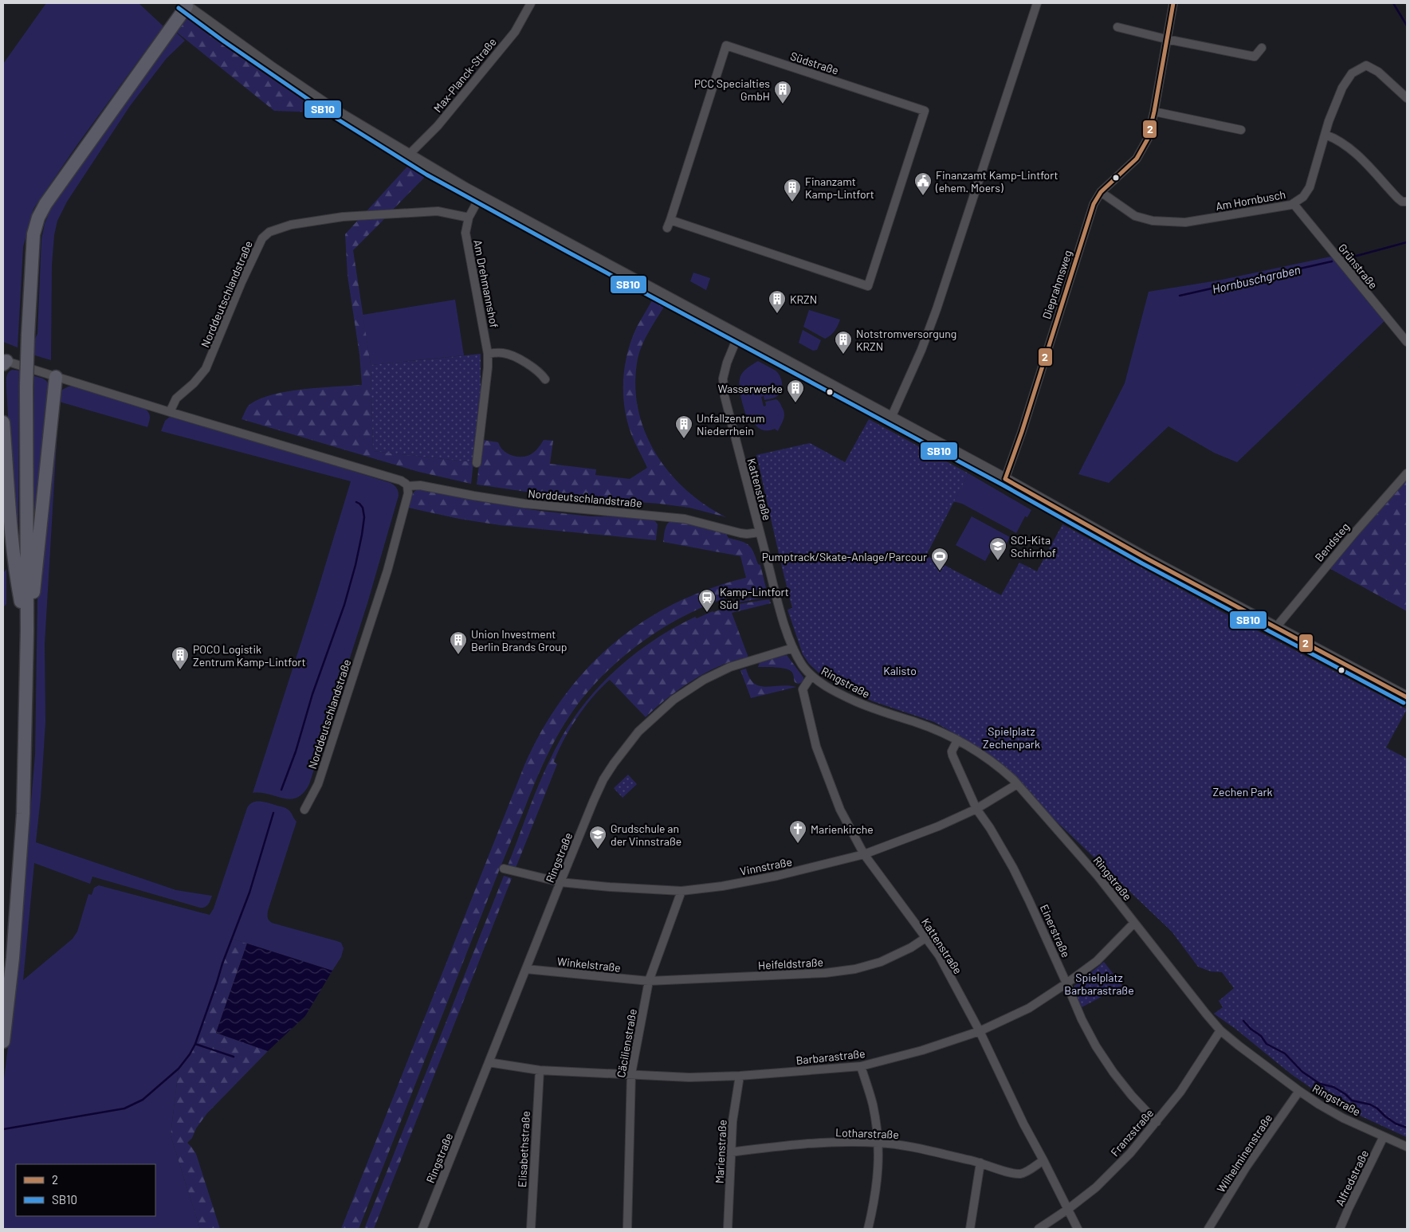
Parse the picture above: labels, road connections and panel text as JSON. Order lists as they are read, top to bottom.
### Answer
{
  "streets": {
    "street": [
      "Südstraße",
      "Max-Planck-Straße",
      "Am Hornbusch",
      "Grünstraße",
      "Am Drehmannshof",
      "Dieprahmsweg",
      "Norddeutschlandstraße",
      "Kattenstraße",
      "Bendsteg",
      "Ringstraße",
      "Vinnstraße",
      "Einerstraße",
      "Heifeldstraße",
      "Winkelstraße",
      "Cäcilienstraße",
      "Barbarastraße",
      "Franzstraße",
      "Lotharstraße",
      "Elisabethstraße",
      "Marienstraße",
      "Wilhelminenstraße",
      "Alfredstraße"
    ]
  },
  "crossings": [
    ["Am Hornbusch", "Grünstraße"],
    ["Am Hornbusch", "Dieprahmsweg"],
    ["Am Drehmannshof", "Norddeutschlandstraße"],
    ["Norddeutschlandstraße", "Kattenstraße"],
    ["Kattenstraße", "Ringstraße"],
    ["Kattenstraße", "Vinnstraße"],
    ["Kattenstraße", "Heifeldstraße"],
    ["Kattenstraße", "Barbarastraße"],
    ["Kattenstraße", "Franzstraße"],
    ["Kattenstraße", "Lotharstraße"],
    ["Ringstraße", "Vinnstraße"],
    ["Ringstraße", "Einerstraße"],
    ["Ringstraße", "Winkelstraße"],
    ["Ringstraße", "Barbarastraße"],
    ["Ringstraße", "Franzstraße"],
    ["Ringstraße", "Wilhelminenstraße"],
    ["Ringstraße", "Alfredstraße"],
    ["Vinnstraße", "Einerstraße"],
    ["Vinnstraße", "Cäcilienstraße"],
    ["Einerstraße", "Barbarastraße"],
    ["Einerstraße", "Franzstraße"],
    ["Heifeldstraße", "Winkelstraße"],
    ["Heifeldstraße", "Cäcilienstraße"],
    ["Winkelstraße", "Cäcilienstraße"],
    ["Cäcilienstraße", "Barbarastraße"],
    ["Barbarastraße", "Elisabethstraße"],
    ["Barbarastraße", "Marienstraße"],
    ["Lotharstraße", "Marienstraße"]
  ],
  "water": ["Hornbuschgraben"],
  "parks": [
    "Kalisto",
    "Spielplatz Zechenpark",
    "Zechen Park",
    "Spielplatz Barbarastraße"
  ],
  "places": {
    "building": [
      "PCC Specialties GmbH",
      "Finanzamt Kamp-Lintfort",
      "KRZN",
      "Notstromversorgung KRZN",
      "Wasserwerke",
      "Unfallzentrum Niederrhein",
      "Union Investment Berlin Brands Group",
      "POCO Logistik Zentrum Kamp-Lintfort"
    ],
    "public building": ["Finanzamt Kamp-Lintfort (ehem. Moers)"],
    "school or university": ["SCI-Kita Schirrhof", "Grudschule an der Vinnstraße"],
    "sports": ["Pumptrack/Skate-Anlage/Parcour"],
    "station": ["Kamp-Lintfort Süd"],
    "church": ["Marienkirche"]
  },
  "lines": ["transit line 2", "transit line SB10"],
  "legend": ["2", "SB10"]
}
